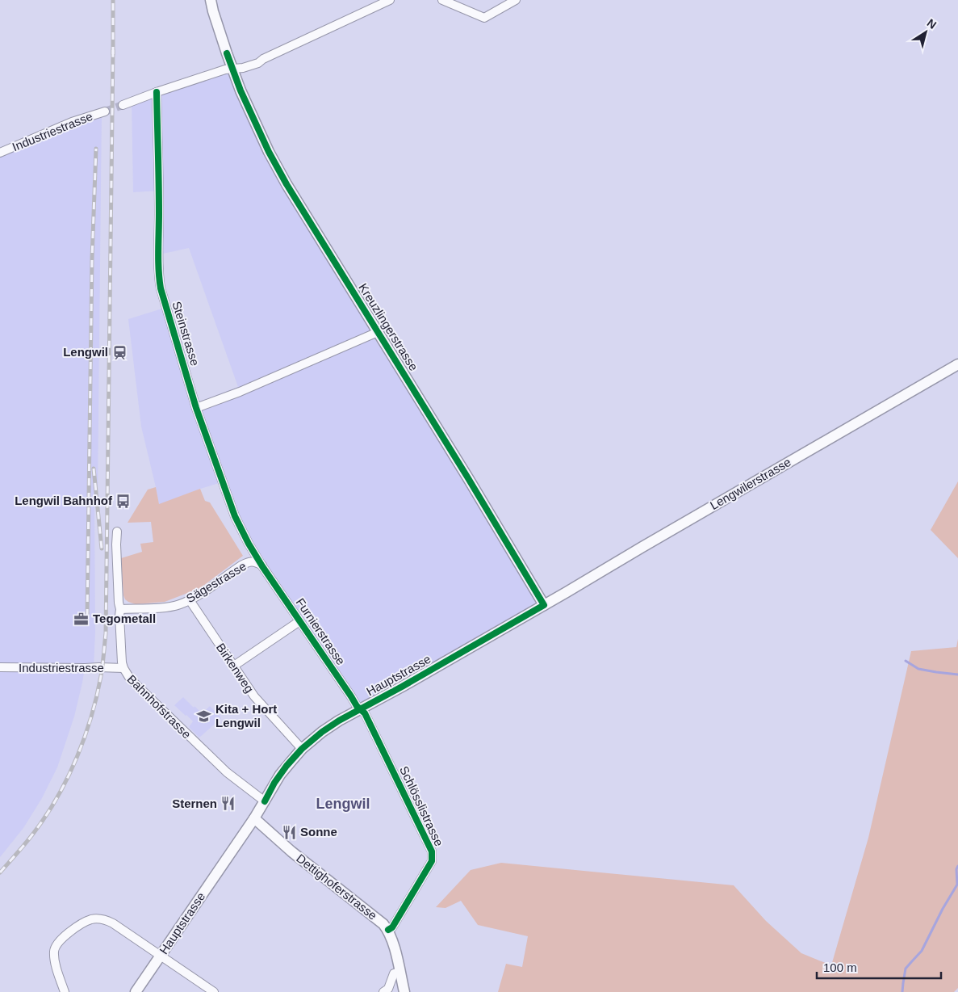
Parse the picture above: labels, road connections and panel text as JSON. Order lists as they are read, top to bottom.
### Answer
{
  "streets": {
    "street": [
      "Industriestrasse",
      "Kreuzlingerstrasse",
      "Steinstrasse",
      "Lengwilerstrasse",
      "Sägestrasse",
      "Furnierstrasse",
      "Birkenweg",
      "Hauptstrasse",
      "Bahnhofstrasse",
      "Schlösslistrasse",
      "Dettighoferstrasse"
    ]
  },
  "crossings": [
    ["Industriestrasse", "Bahnhofstrasse"],
    ["Kreuzlingerstrasse", "Lengwilerstrasse"],
    ["Kreuzlingerstrasse", "Hauptstrasse"],
    ["Steinstrasse", "Sägestrasse"],
    ["Steinstrasse", "Furnierstrasse"],
    ["Lengwilerstrasse", "Hauptstrasse"],
    ["Sägestrasse", "Furnierstrasse"],
    ["Sägestrasse", "Birkenweg"],
    ["Sägestrasse", "Bahnhofstrasse"],
    ["Furnierstrasse", "Hauptstrasse"],
    ["Furnierstrasse", "Schlösslistrasse"],
    ["Birkenweg", "Hauptstrasse"],
    ["Hauptstrasse", "Bahnhofstrasse"],
    ["Hauptstrasse", "Schlösslistrasse"],
    ["Hauptstrasse", "Dettighoferstrasse"],
    ["Schlösslistrasse", "Dettighoferstrasse"]
  ],
  "districts": ["Lengwil"],
  "places": {
    "station": ["Lengwil"],
    "bus stop": ["Lengwil Bahnhof"],
    "office": ["Tegometall"],
    "school or university": ["Kita + Hort Lengwil"],
    "restaurant": ["Sternen", "Sonne"]
  },
  "scale_bar": "100 m",
  "north": "top right"
}
